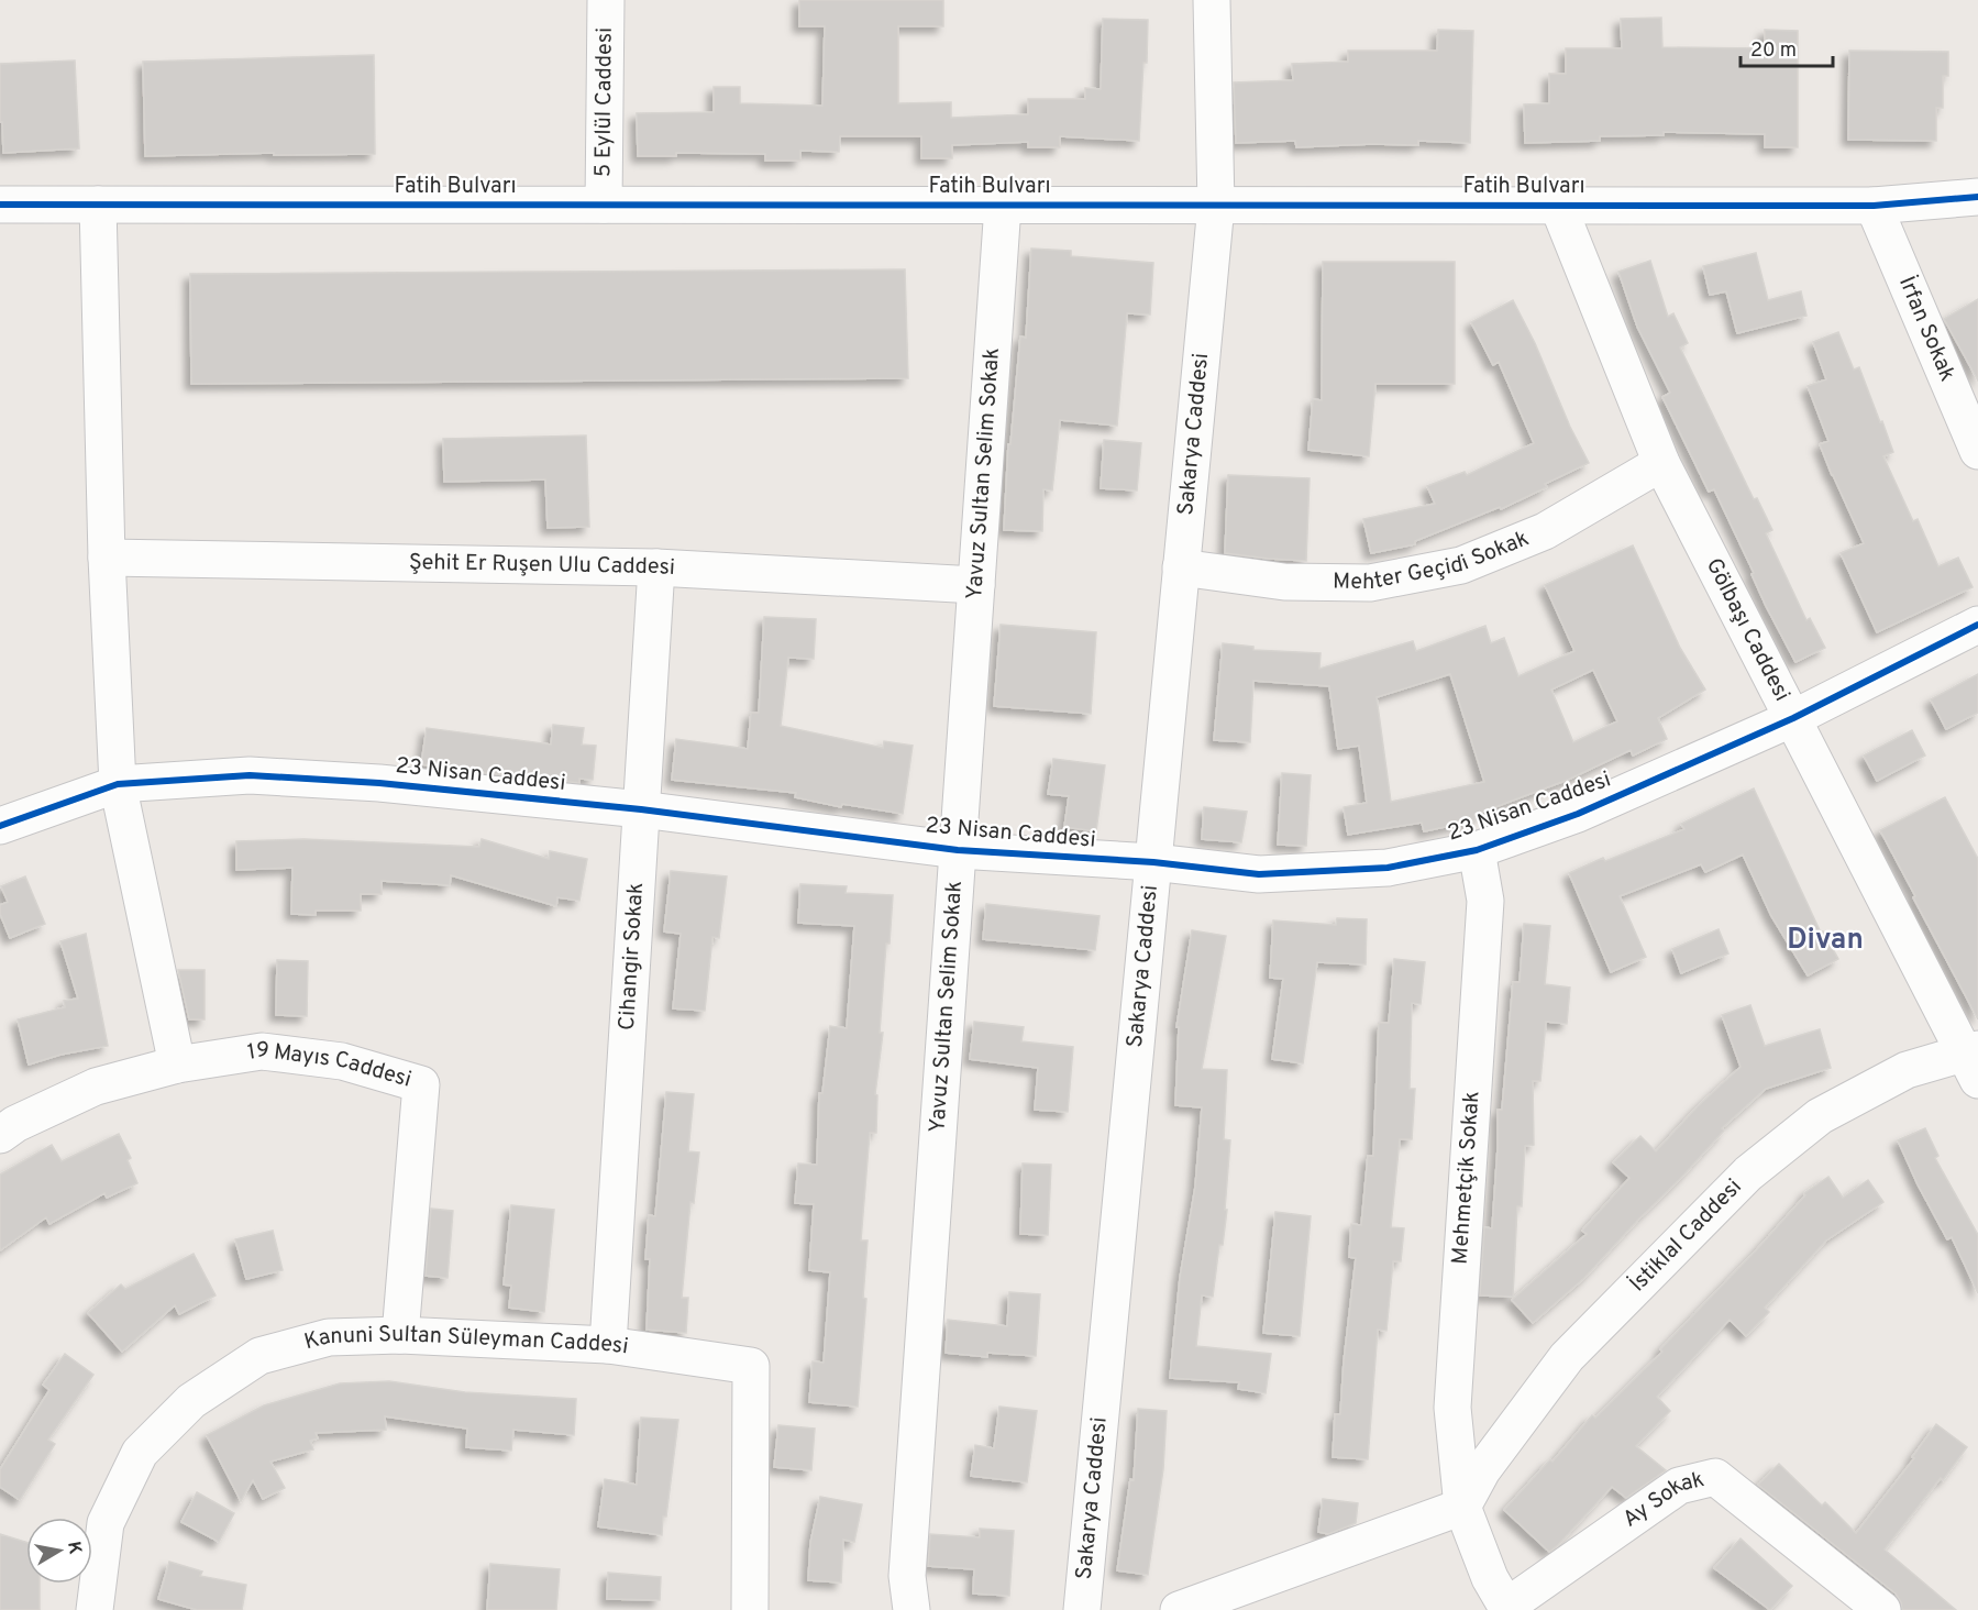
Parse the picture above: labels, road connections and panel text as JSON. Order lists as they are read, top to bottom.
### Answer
{
  "streets": {
    "street": [
      "5 Eylül Caddesi",
      "Fatih Bulvarı",
      "İrfan Sokak",
      "Sakarya Caddesi",
      "Yavuz Sultan Selim Sokak",
      "Mehter Geçidi Sokak",
      "Şehit Er Ruşen Ulu Caddesi",
      "Gölbaşı Caddesi",
      "23 Nisan Caddesi",
      "Cihangir Sokak",
      "19 Mayıs Caddesi",
      "Mehmetçik Sokak",
      "İstiklal Caddesi",
      "Kanuni Sultan Süleyman Caddesi",
      "Ay Sokak"
    ]
  },
  "crossings": [
    ["5 Eylül Caddesi", "Fatih Bulvarı"],
    ["Fatih Bulvarı", "İrfan Sokak"],
    ["Fatih Bulvarı", "Sakarya Caddesi"],
    ["Fatih Bulvarı", "Yavuz Sultan Selim Sokak"],
    ["Fatih Bulvarı", "Gölbaşı Caddesi"],
    ["Sakarya Caddesi", "Mehter Geçidi Sokak"],
    ["Sakarya Caddesi", "23 Nisan Caddesi"],
    ["Yavuz Sultan Selim Sokak", "Şehit Er Ruşen Ulu Caddesi"],
    ["Yavuz Sultan Selim Sokak", "23 Nisan Caddesi"],
    ["Mehter Geçidi Sokak", "Gölbaşı Caddesi"],
    ["Şehit Er Ruşen Ulu Caddesi", "Cihangir Sokak"],
    ["Gölbaşı Caddesi", "23 Nisan Caddesi"],
    ["Gölbaşı Caddesi", "İstiklal Caddesi"],
    ["23 Nisan Caddesi", "Cihangir Sokak"],
    ["23 Nisan Caddesi", "Mehmetçik Sokak"],
    ["Cihangir Sokak", "Kanuni Sultan Süleyman Caddesi"],
    ["19 Mayıs Caddesi", "Kanuni Sultan Süleyman Caddesi"],
    ["Mehmetçik Sokak", "İstiklal Caddesi"],
    ["Mehmetçik Sokak", "Ay Sokak"]
  ],
  "districts": ["Divan"],
  "scale_bar": "20 m",
  "north": "right"
}
